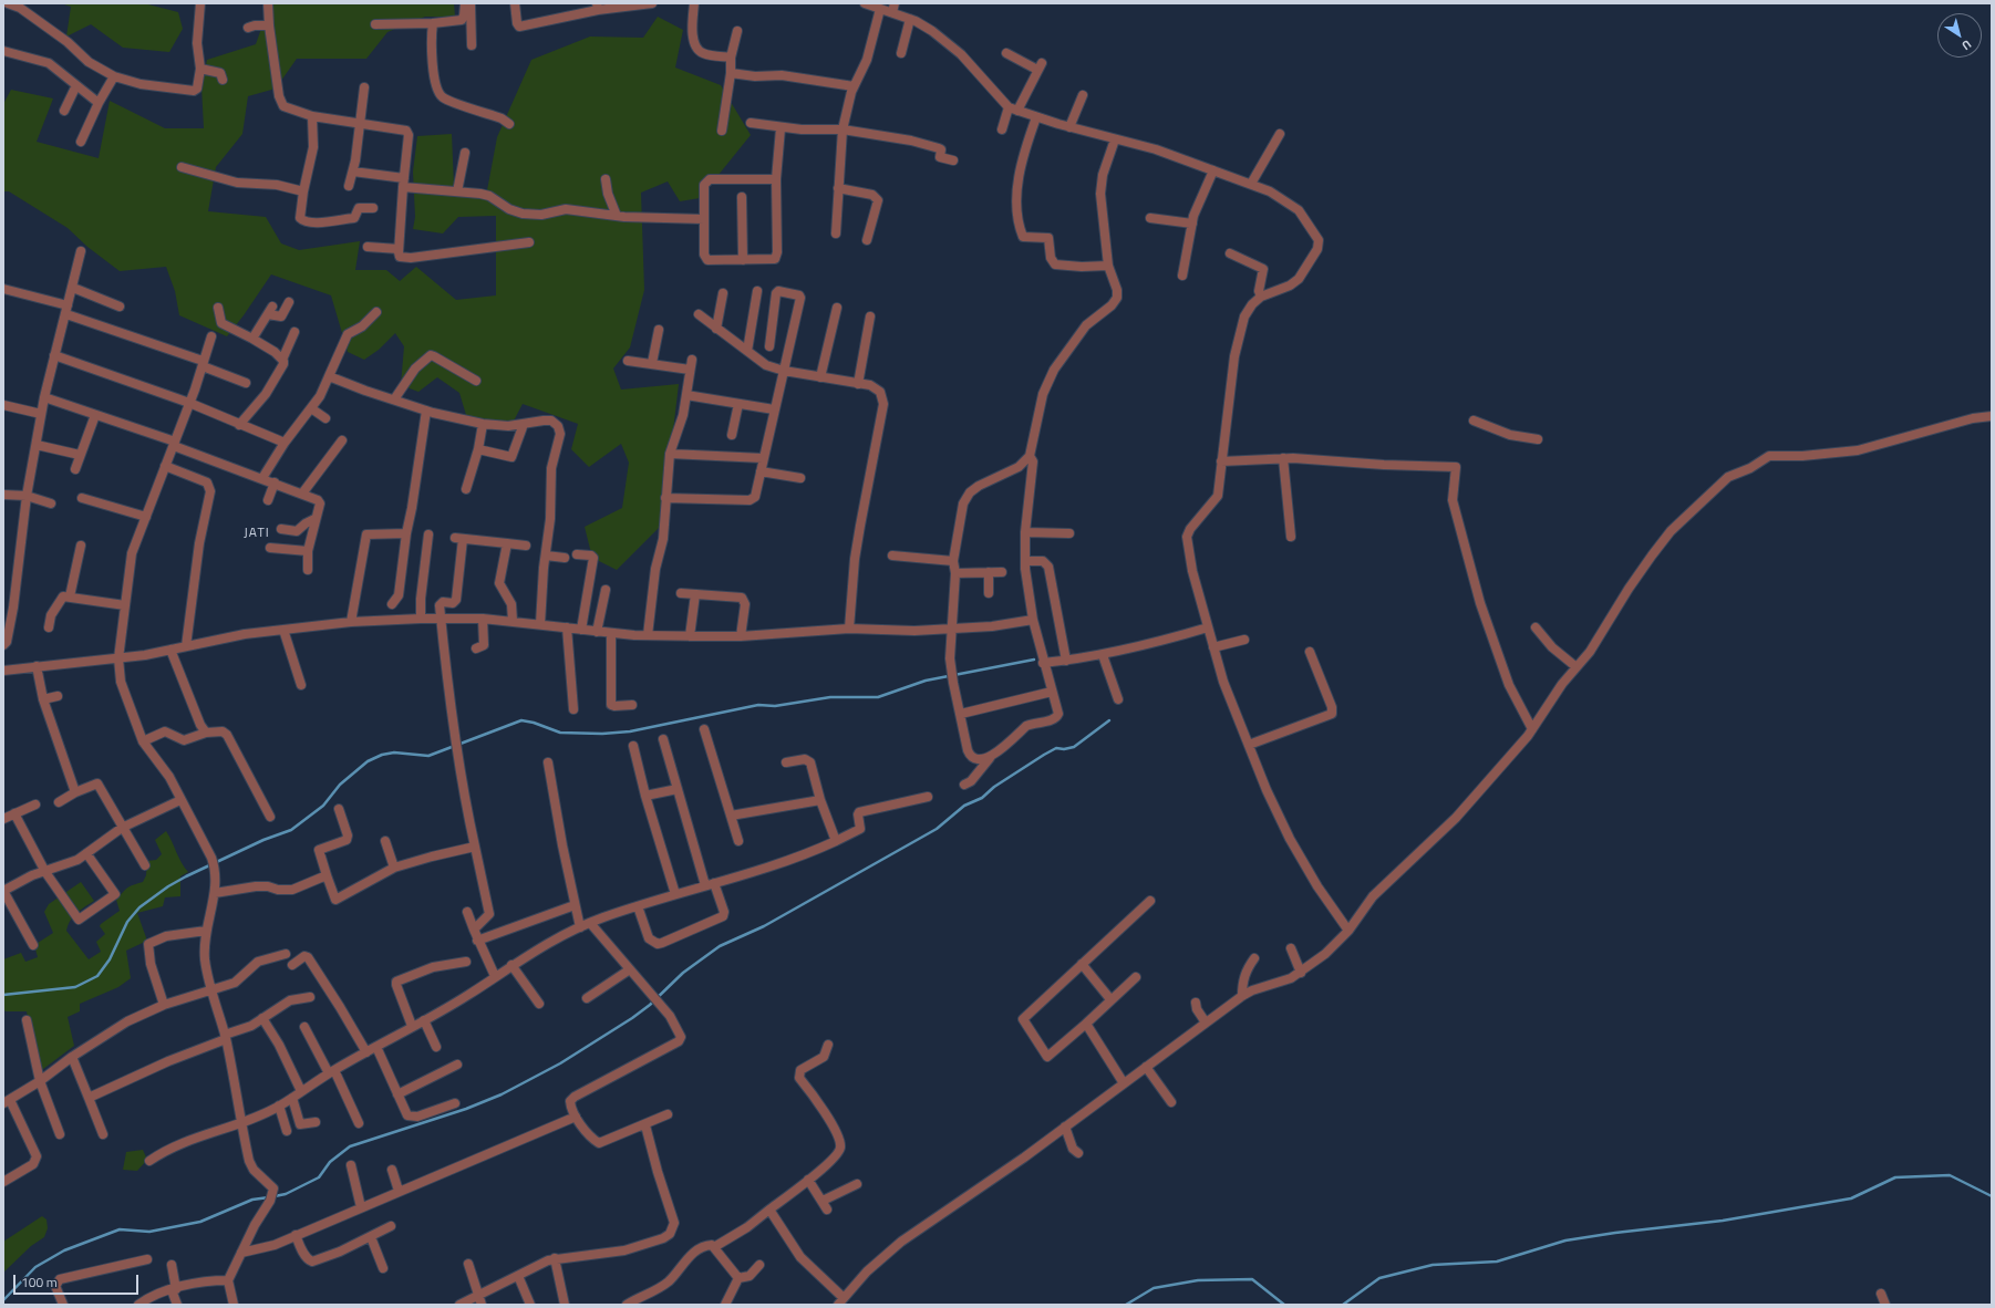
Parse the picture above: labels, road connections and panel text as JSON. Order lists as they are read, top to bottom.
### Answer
{
  "districts": ["JATI"],
  "scale_bar": "100 m",
  "north": "bottom right"
}
